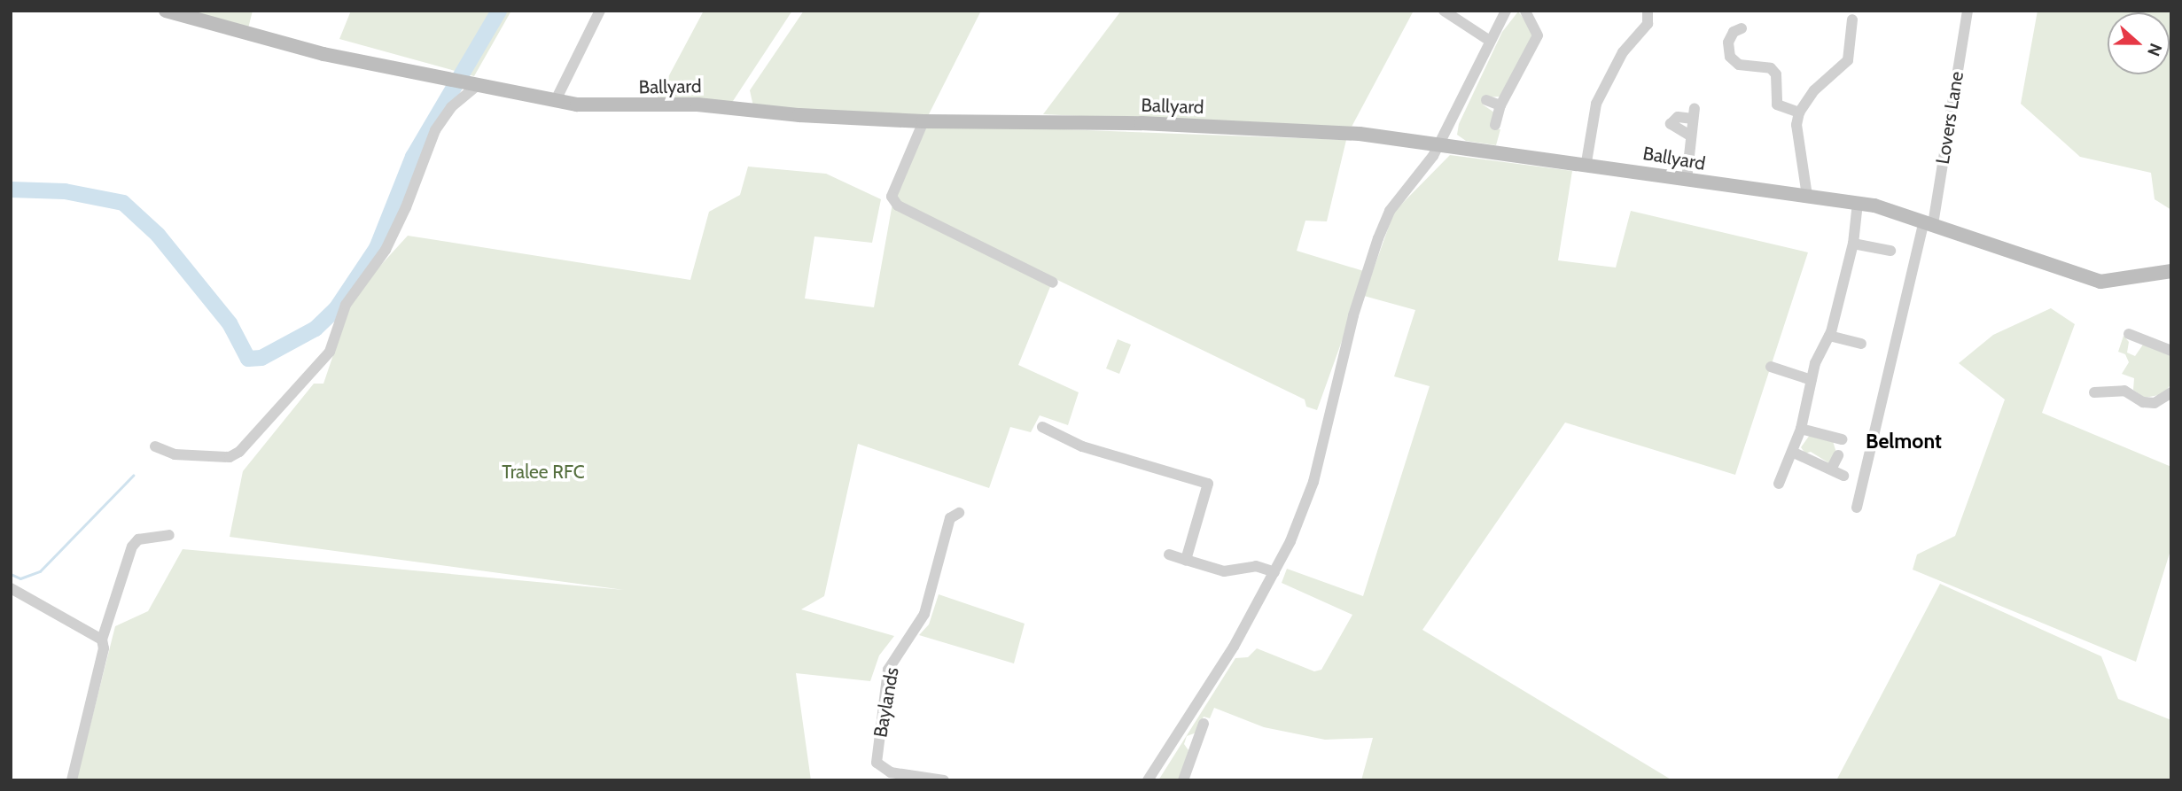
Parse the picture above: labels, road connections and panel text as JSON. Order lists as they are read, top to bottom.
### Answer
{
  "streets": {
    "street": ["Ballyard", "Lovers Lane", "Baylands"]
  },
  "crossings": [
    ["Ballyard", "Lovers Lane"]
  ],
  "districts": ["Belmont"],
  "parks": ["Tralee RFC"],
  "north": "right"
}
